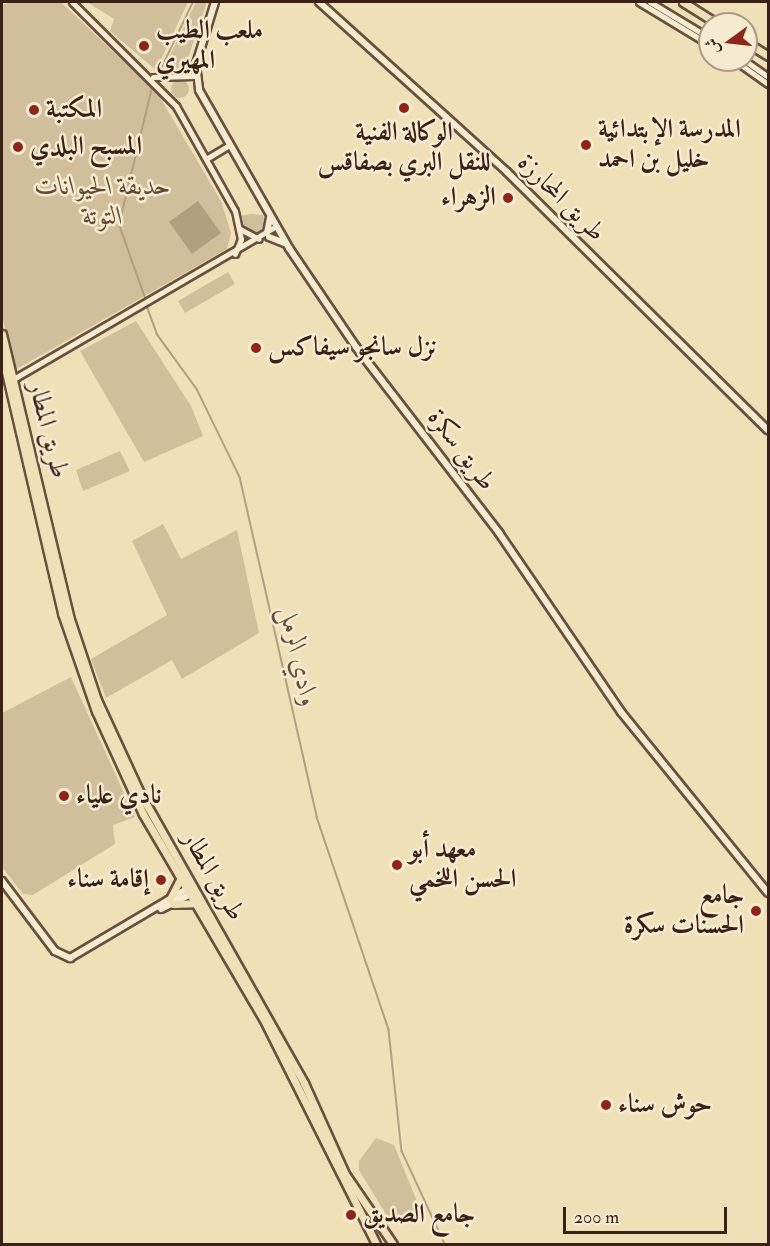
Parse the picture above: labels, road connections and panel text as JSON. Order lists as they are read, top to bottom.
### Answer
{
  "streets": {
    "main road": ["طريق المحارزة", "طريق المطار", "طريق سكرة"]
  },
  "water": ["وادي الرمل"],
  "parks": ["حديقة الحيوانات التوتة"],
  "places": [
    "ملعب الطيب المهيري",
    "الوكالة الفنية للنقل البري بصفاقس",
    "المكتبة",
    "المدرسة الإبتدائية خليل بن احمد",
    "المسبح البلدي",
    "الزهراء",
    "نزل سانجو سيفاكس",
    "نادي علياء",
    "معهد أبو الحسن اللخمي",
    "إقامة سناء",
    "جامع الحسنات سكرة",
    "حوش سناء",
    "جامع الصديق"
  ],
  "scale_bar": "200 m",
  "north": "left"
}
